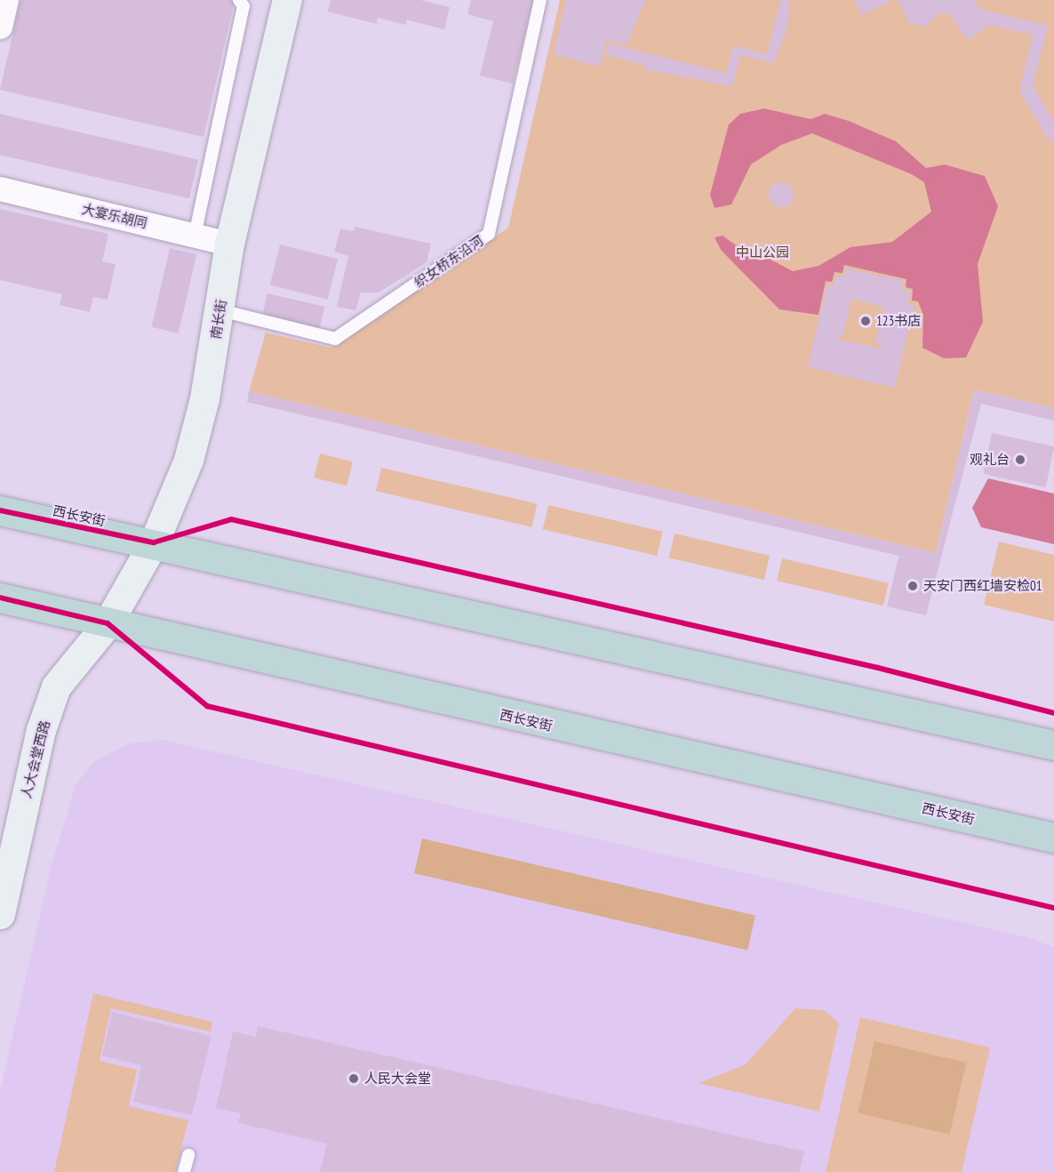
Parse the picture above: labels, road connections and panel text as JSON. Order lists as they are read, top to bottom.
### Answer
{
  "streets": {
    "highway": ["西长安街"],
    "street": ["大宴乐胡同", "南长街", "人大会堂西路"],
    "lane": ["织女桥东沿河"]
  },
  "crossings": [
    ["大宴乐胡同", "南长街"],
    ["织女桥东沿河", "南长街"],
    ["南长街", "西长安街"],
    ["南长街", "人大会堂西路"],
    ["西长安街", "人大会堂西路"]
  ],
  "parks": ["中山公园"],
  "places": [
    "123书店",
    "观礼台",
    "天安门西红墙安检01",
    "人民大会堂"
  ]
}
